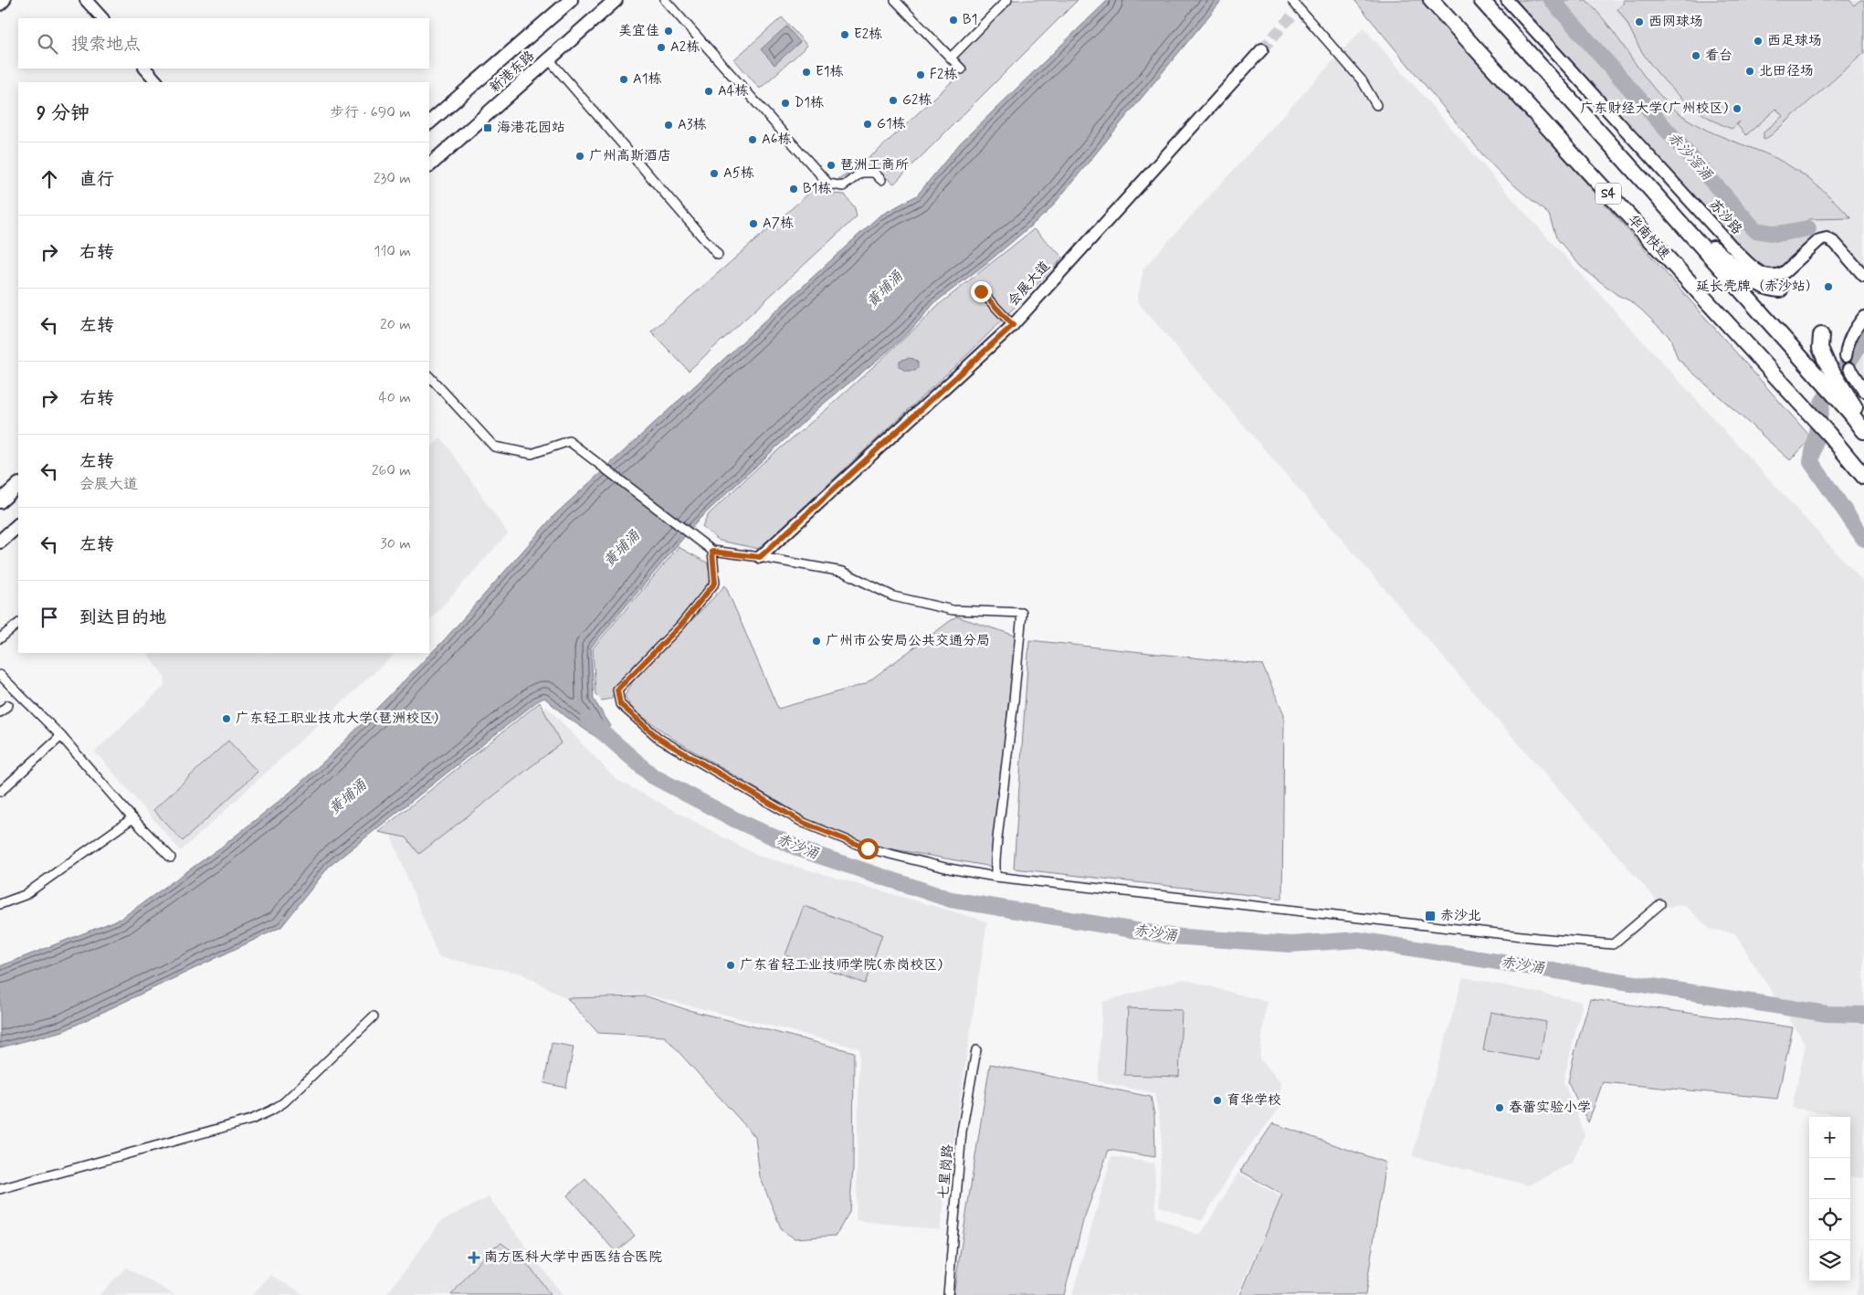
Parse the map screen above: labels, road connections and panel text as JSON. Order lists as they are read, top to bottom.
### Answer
{
  "streets": {
    "highway": ["S4", "华南快速"],
    "main road": ["新港东路"],
    "street": ["苏沙路", "会展大道", "七星岗路"]
  },
  "water": ["赤沙滘涌", "黄埔涌", "赤沙涌"],
  "places": {
    "other": [
      "B1",
      "西网球场",
      "美宜佳",
      "E2栋",
      "西足球场",
      "A2栋",
      "看台",
      "北田径场",
      "E1栋",
      "F2栋",
      "A1栋",
      "A4栋",
      "G2栋",
      "D1栋",
      "广东财经大学(广州校区)",
      "G1栋",
      "A3栋",
      "A6栋",
      "广州高斯酒店",
      "琶洲工商所",
      "A5栋",
      "B1栋",
      "A7栋",
      "延长壳牌（赤沙站）",
      "广州市公安局公共交通分局",
      "广东轻工职业技术大学(琶洲校区)",
      "广东省轻工业技师学院(赤岗校区)",
      "育华学校",
      "春蕾实验小学"
    ],
    "transit": ["海港花园站", "赤沙北"],
    "health": ["南方医科大学中西医结合医院"]
  },
  "page": {
    "search": "搜索地点",
    "heading": ["9 分钟", "步行 · 690 m"],
    "list": [
      ["直行", "230 m"],
      ["右转", "110 m"],
      ["左转", "20 m"],
      ["右转", "40 m"],
      ["左转", "会展大道", "260 m"],
      ["左转", "30 m"],
      "到达目的地"
    ],
    "map_buttons": ["+", "−"]
  }
}
